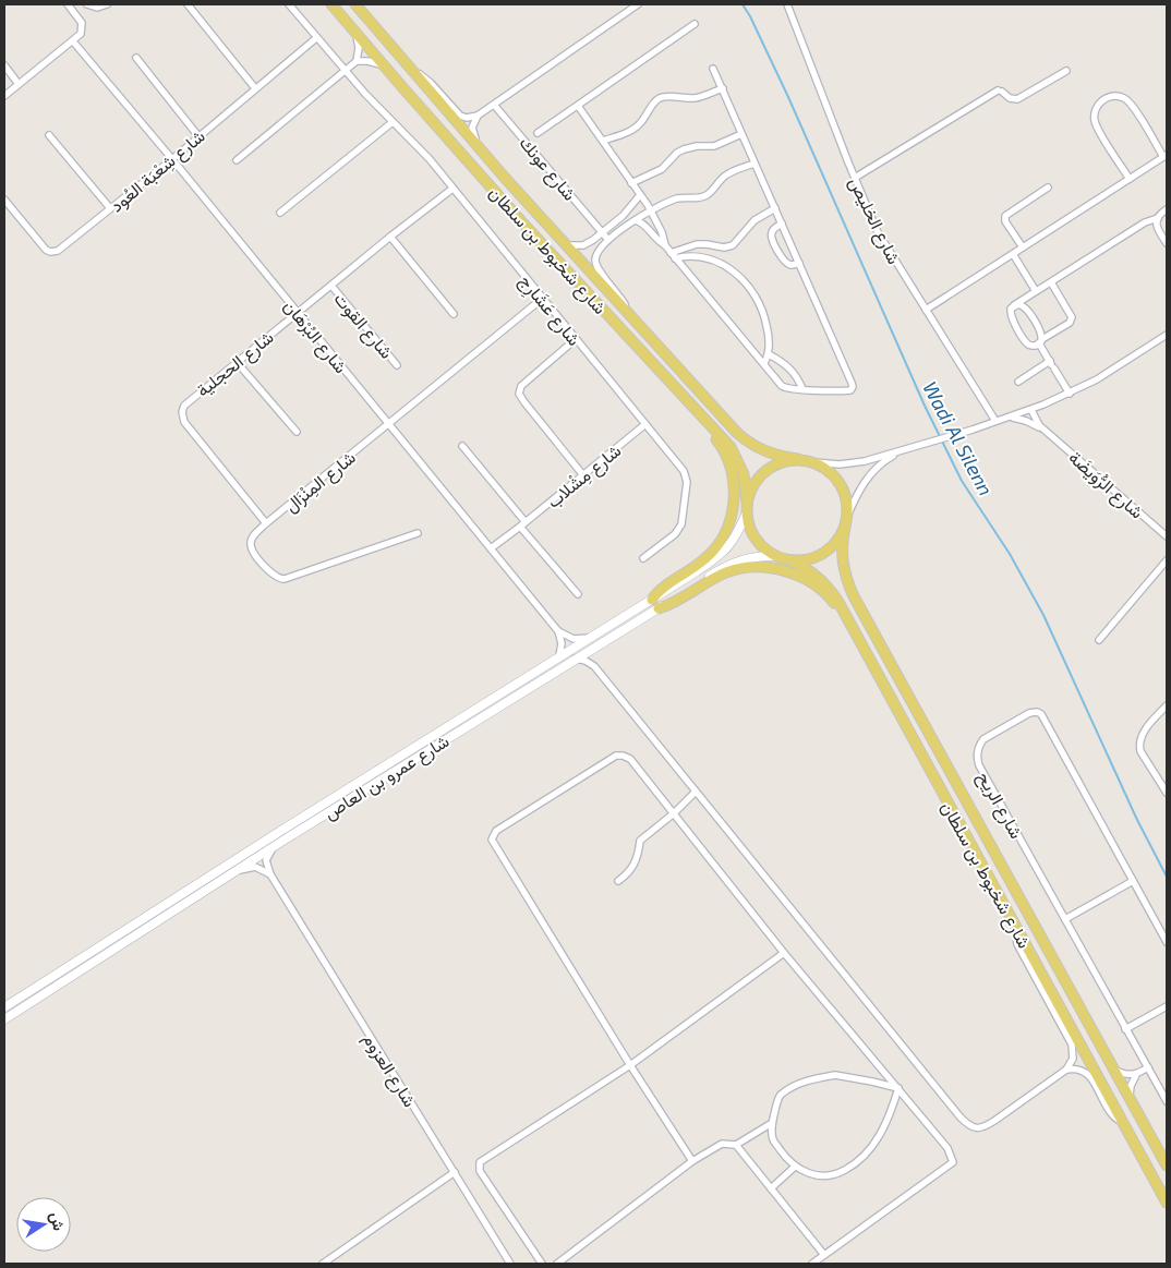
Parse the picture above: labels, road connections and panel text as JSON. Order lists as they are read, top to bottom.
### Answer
{
  "streets": {
    "main road": ["شارع شخبوط بن سلطان", "شارع عمرو بن العاص"],
    "street": [
      "شارع عونك",
      "شارع شِعْبَة العُود",
      "شارع الخليص",
      "شارع عَشَارِج",
      "شارع القوت",
      "شارع البُرْهَان",
      "شارع الحجلية",
      "شارع مِشْلاب",
      "شارع المِنْزَال",
      "شارع الرُّوَيضَة",
      "شارع الريح",
      "شارع العزوم"
    ]
  },
  "crossings": [
    ["شارع شِعْبَة العُود", "شارع عَشَارِج"],
    ["شارع شِعْبَة العُود", "شارع البُرْهَان"],
    ["شارع شخبوط بن سلطان", "شارع عمرو بن العاص"],
    ["شارع عَشَارِج", "شارع الحجلية"],
    ["شارع عَشَارِج", "شارع مِشْلاب"],
    ["شارع عَشَارِج", "شارع المِنْزَال"],
    ["شارع القوت", "شارع الحجلية"],
    ["شارع البُرْهَان", "شارع الحجلية"],
    ["شارع البُرْهَان", "شارع مِشْلاب"],
    ["شارع البُرْهَان", "شارع المِنْزَال"],
    ["شارع الحجلية", "شارع المِنْزَال"]
  ],
  "water": ["Wadi Al Silenn"],
  "north": "right"
}
